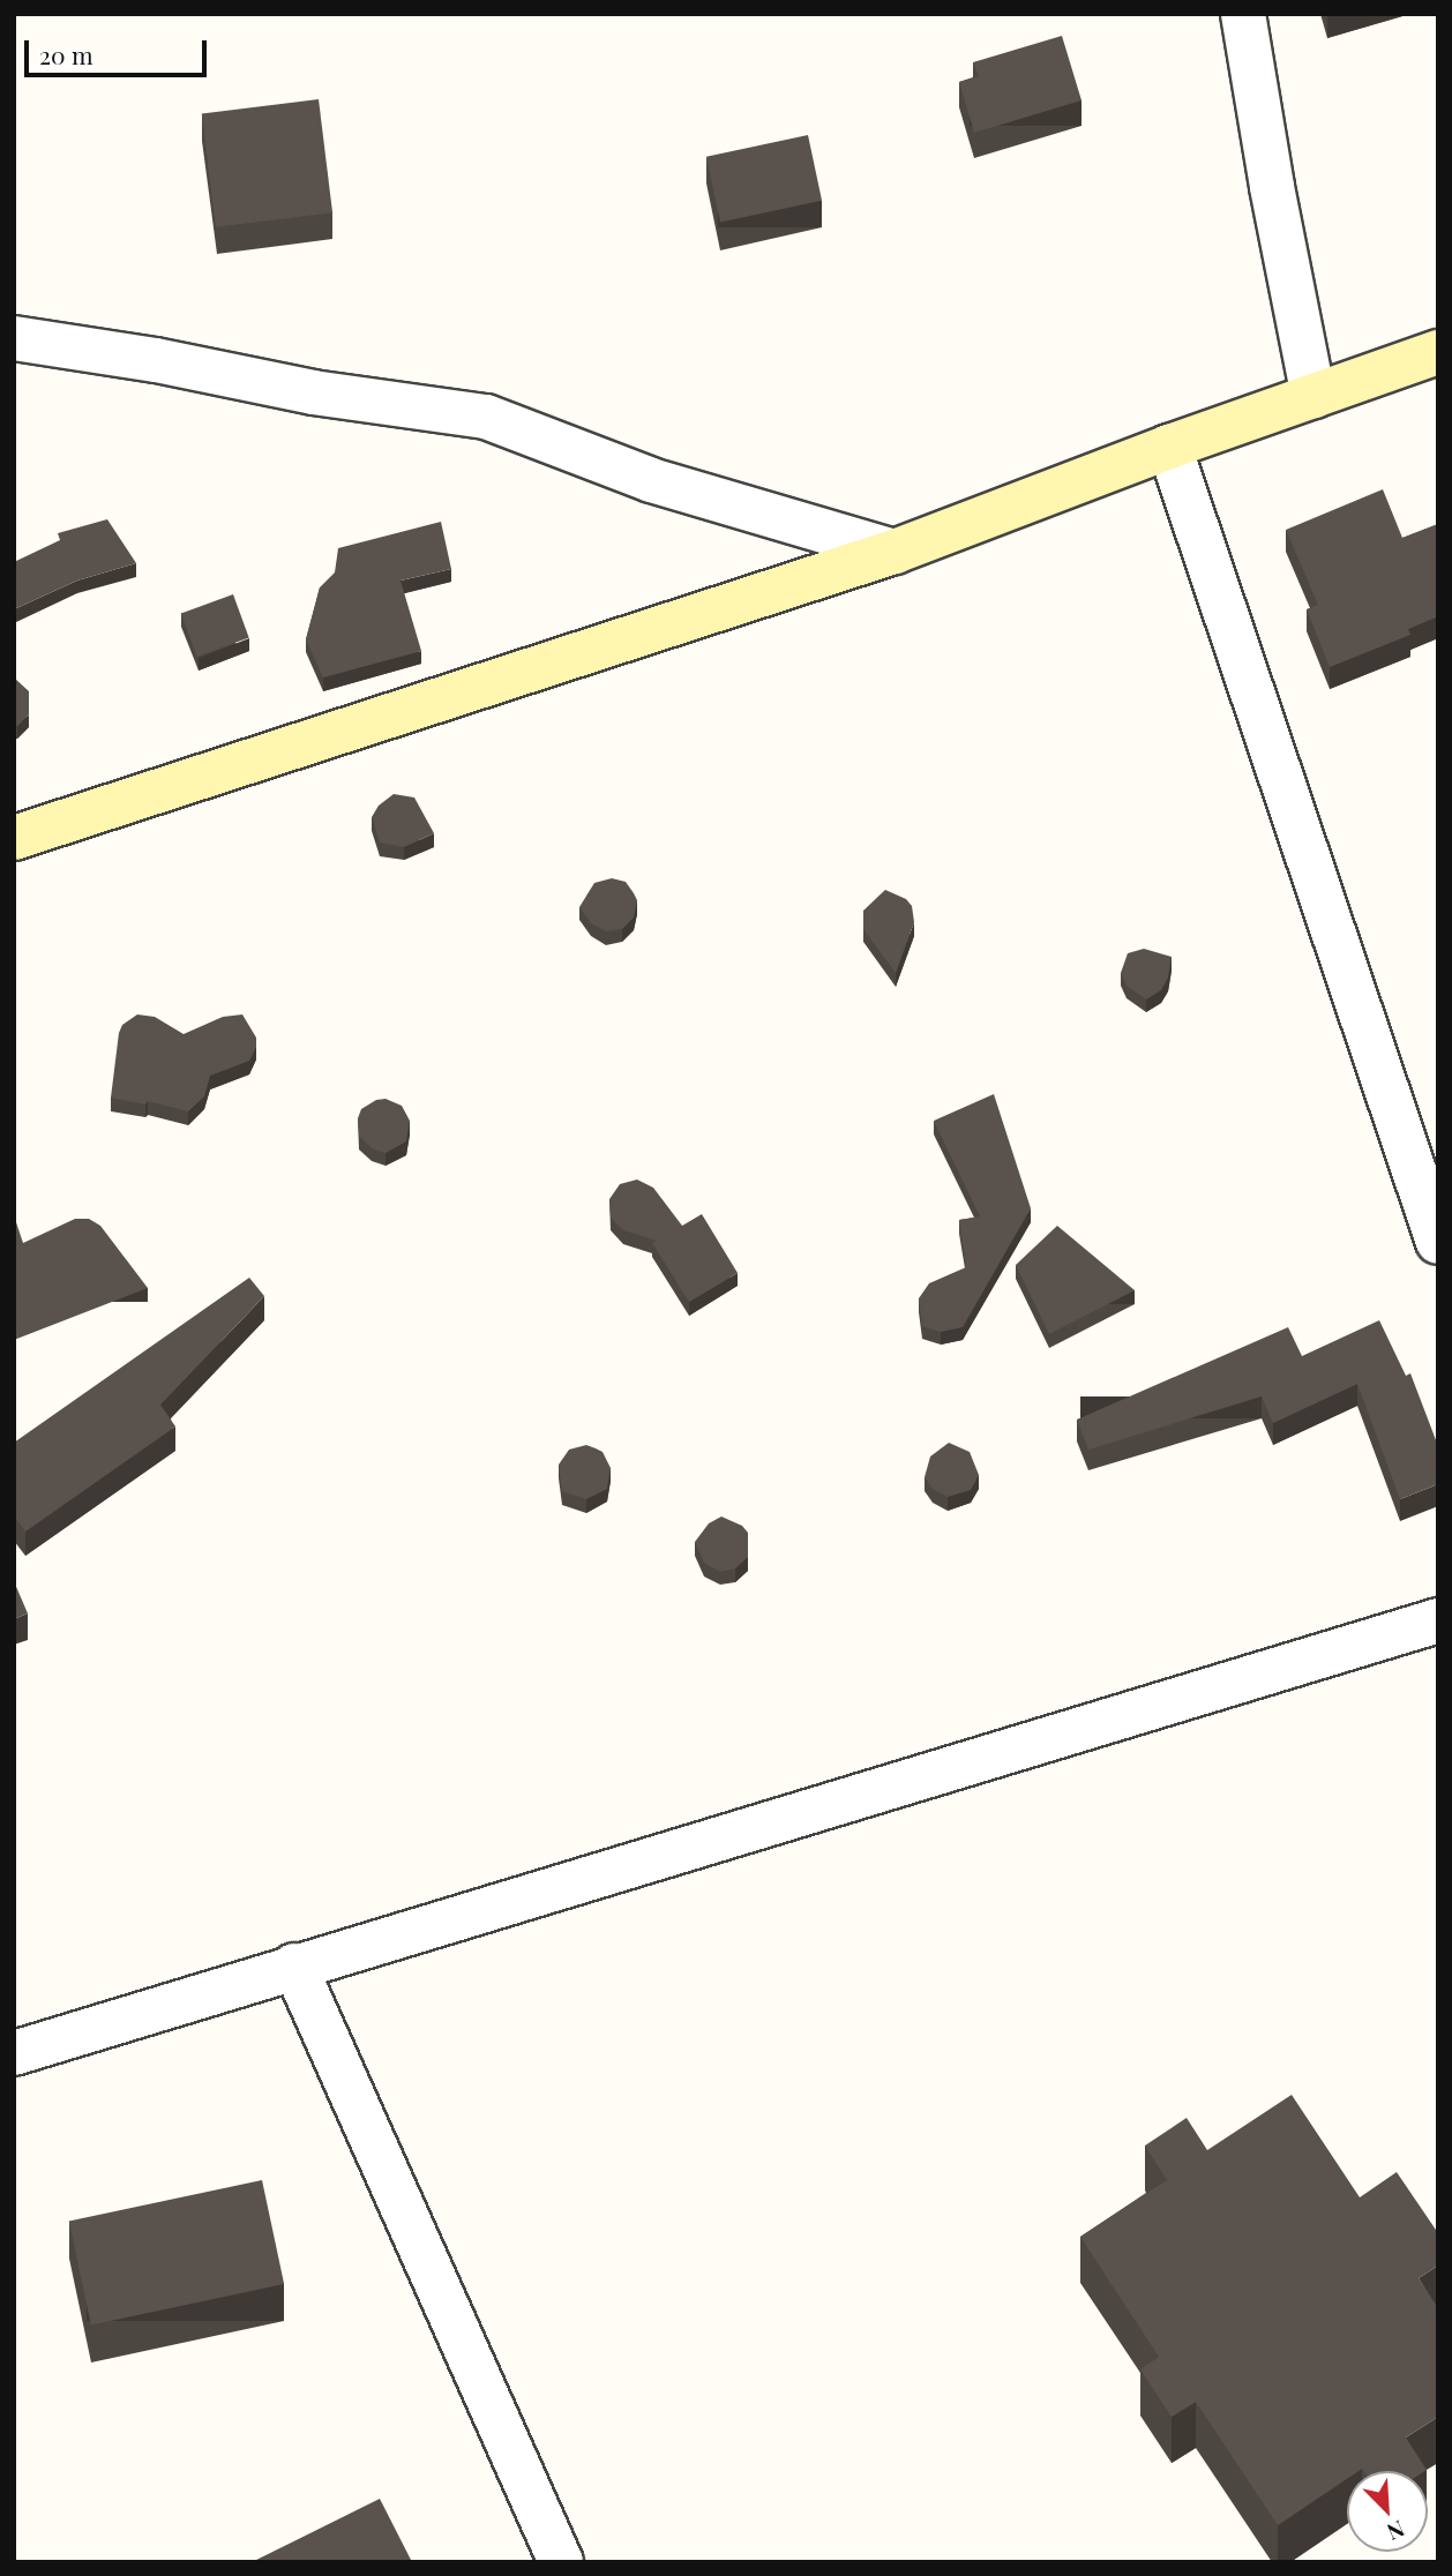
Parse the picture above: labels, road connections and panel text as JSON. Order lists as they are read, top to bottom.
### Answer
{
  "scale_bar": "20 m",
  "north": "bottom right"
}
